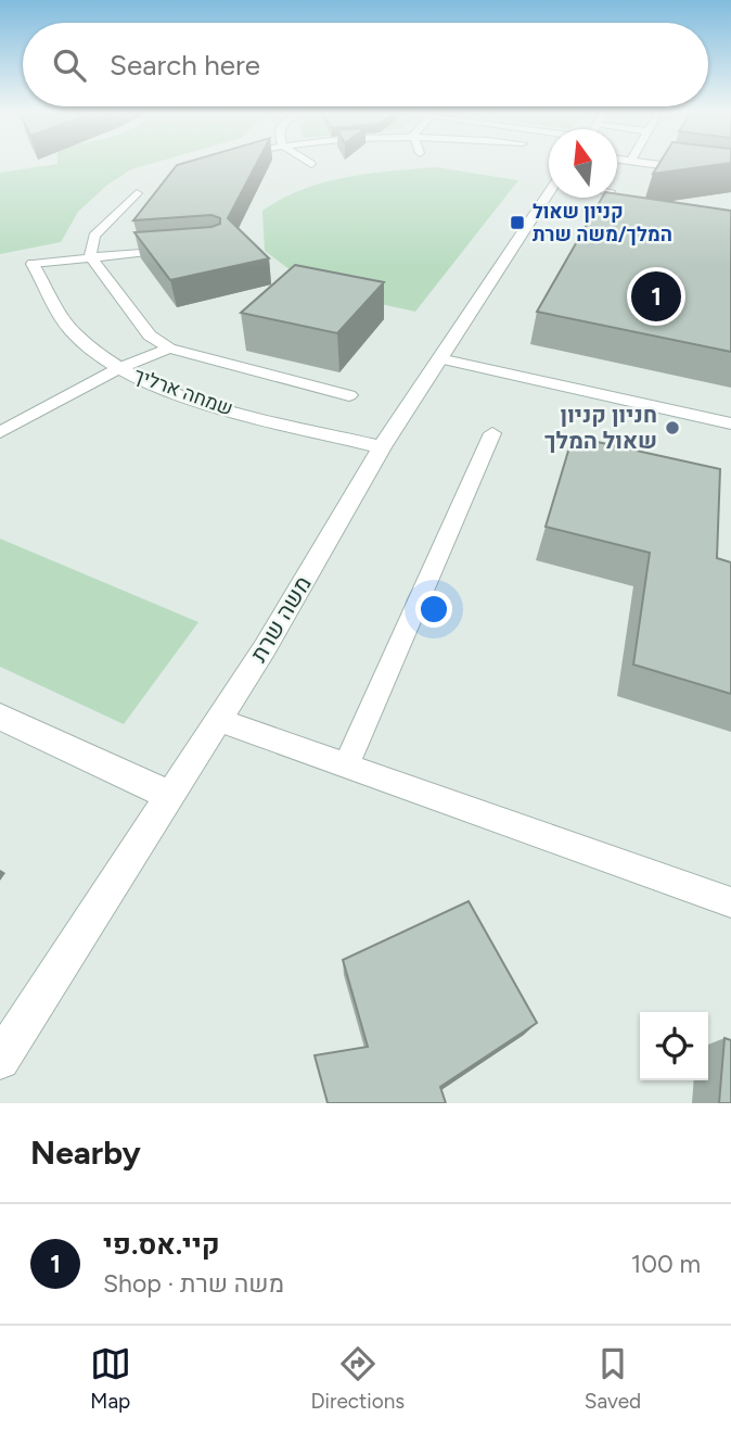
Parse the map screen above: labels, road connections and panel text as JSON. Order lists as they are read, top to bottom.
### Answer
{
  "streets": {
    "street": ["שמחה ארליך", "משה שרת"]
  },
  "crossings": [
    ["שמחה ארליך", "משה שרת"]
  ],
  "places": {
    "transit": ["קניון שאול המלך/משה שרת"],
    "other": ["חניון קניון שאול המלך"]
  },
  "north": "top",
  "page": {
    "search": "Search here",
    "pins": "1",
    "heading": "Nearby",
    "list": [
      {
        "mark": "1",
        "name": "קיי.אס.פי",
        "note": "Shop · משה שרת",
        "value": "100 m"
      }
    ],
    "nav": ["Map", "Directions", "Saved"]
  }
}
